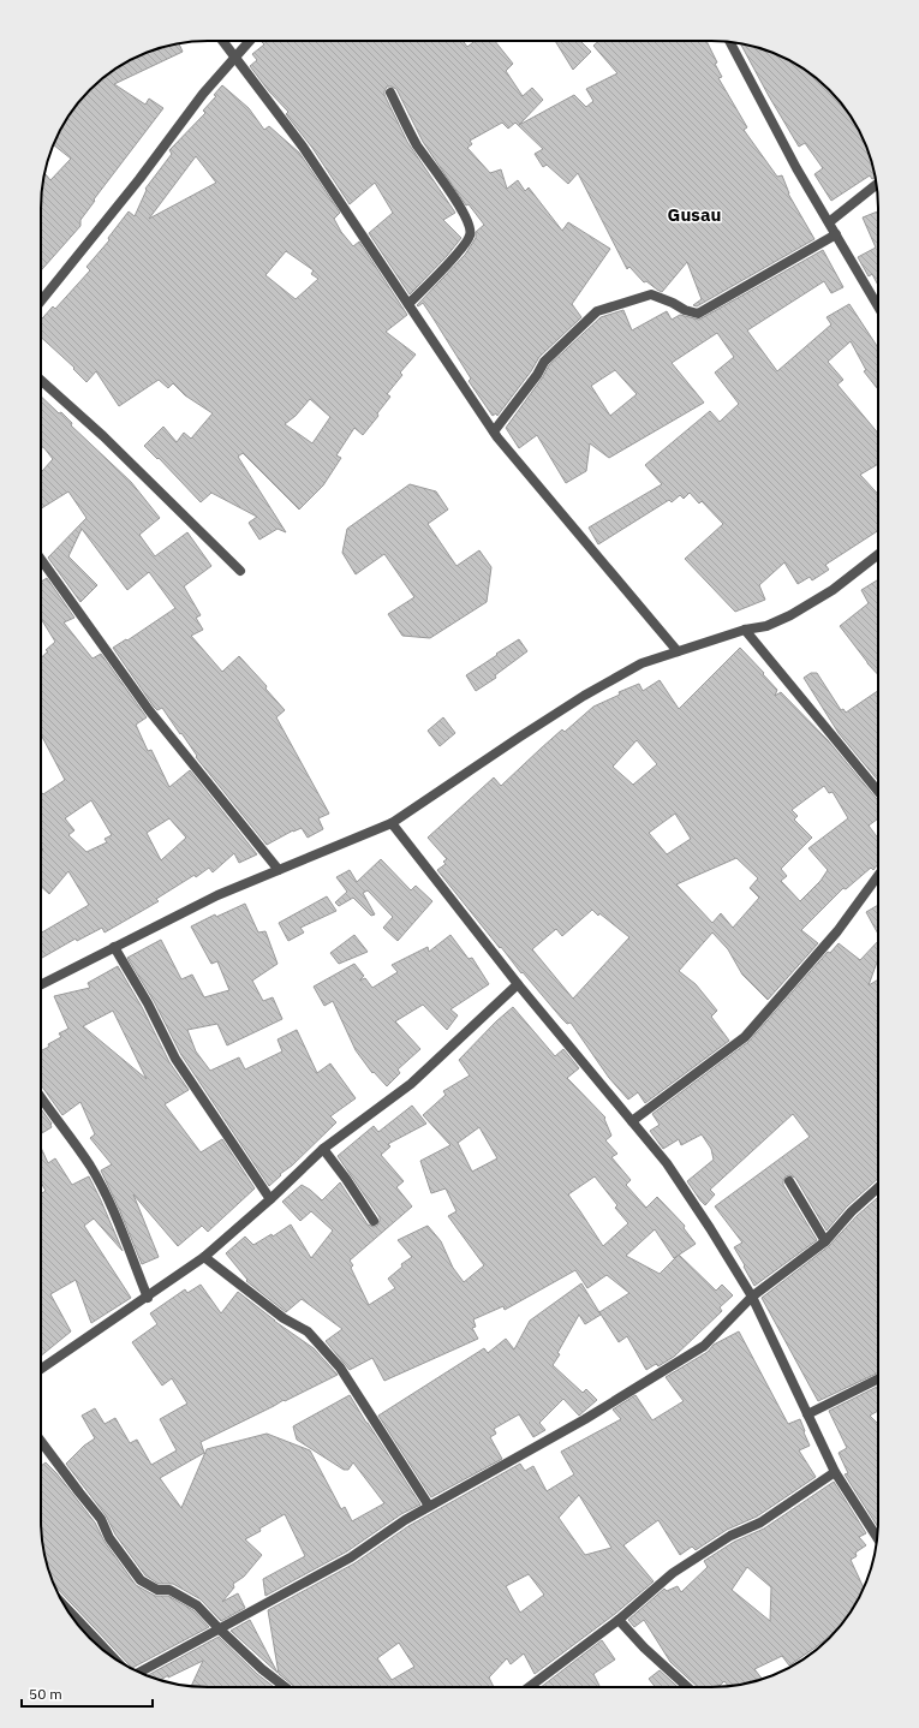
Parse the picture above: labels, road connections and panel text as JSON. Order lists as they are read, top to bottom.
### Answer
{
  "districts": ["Gusau"],
  "scale_bar": "50 m"
}
